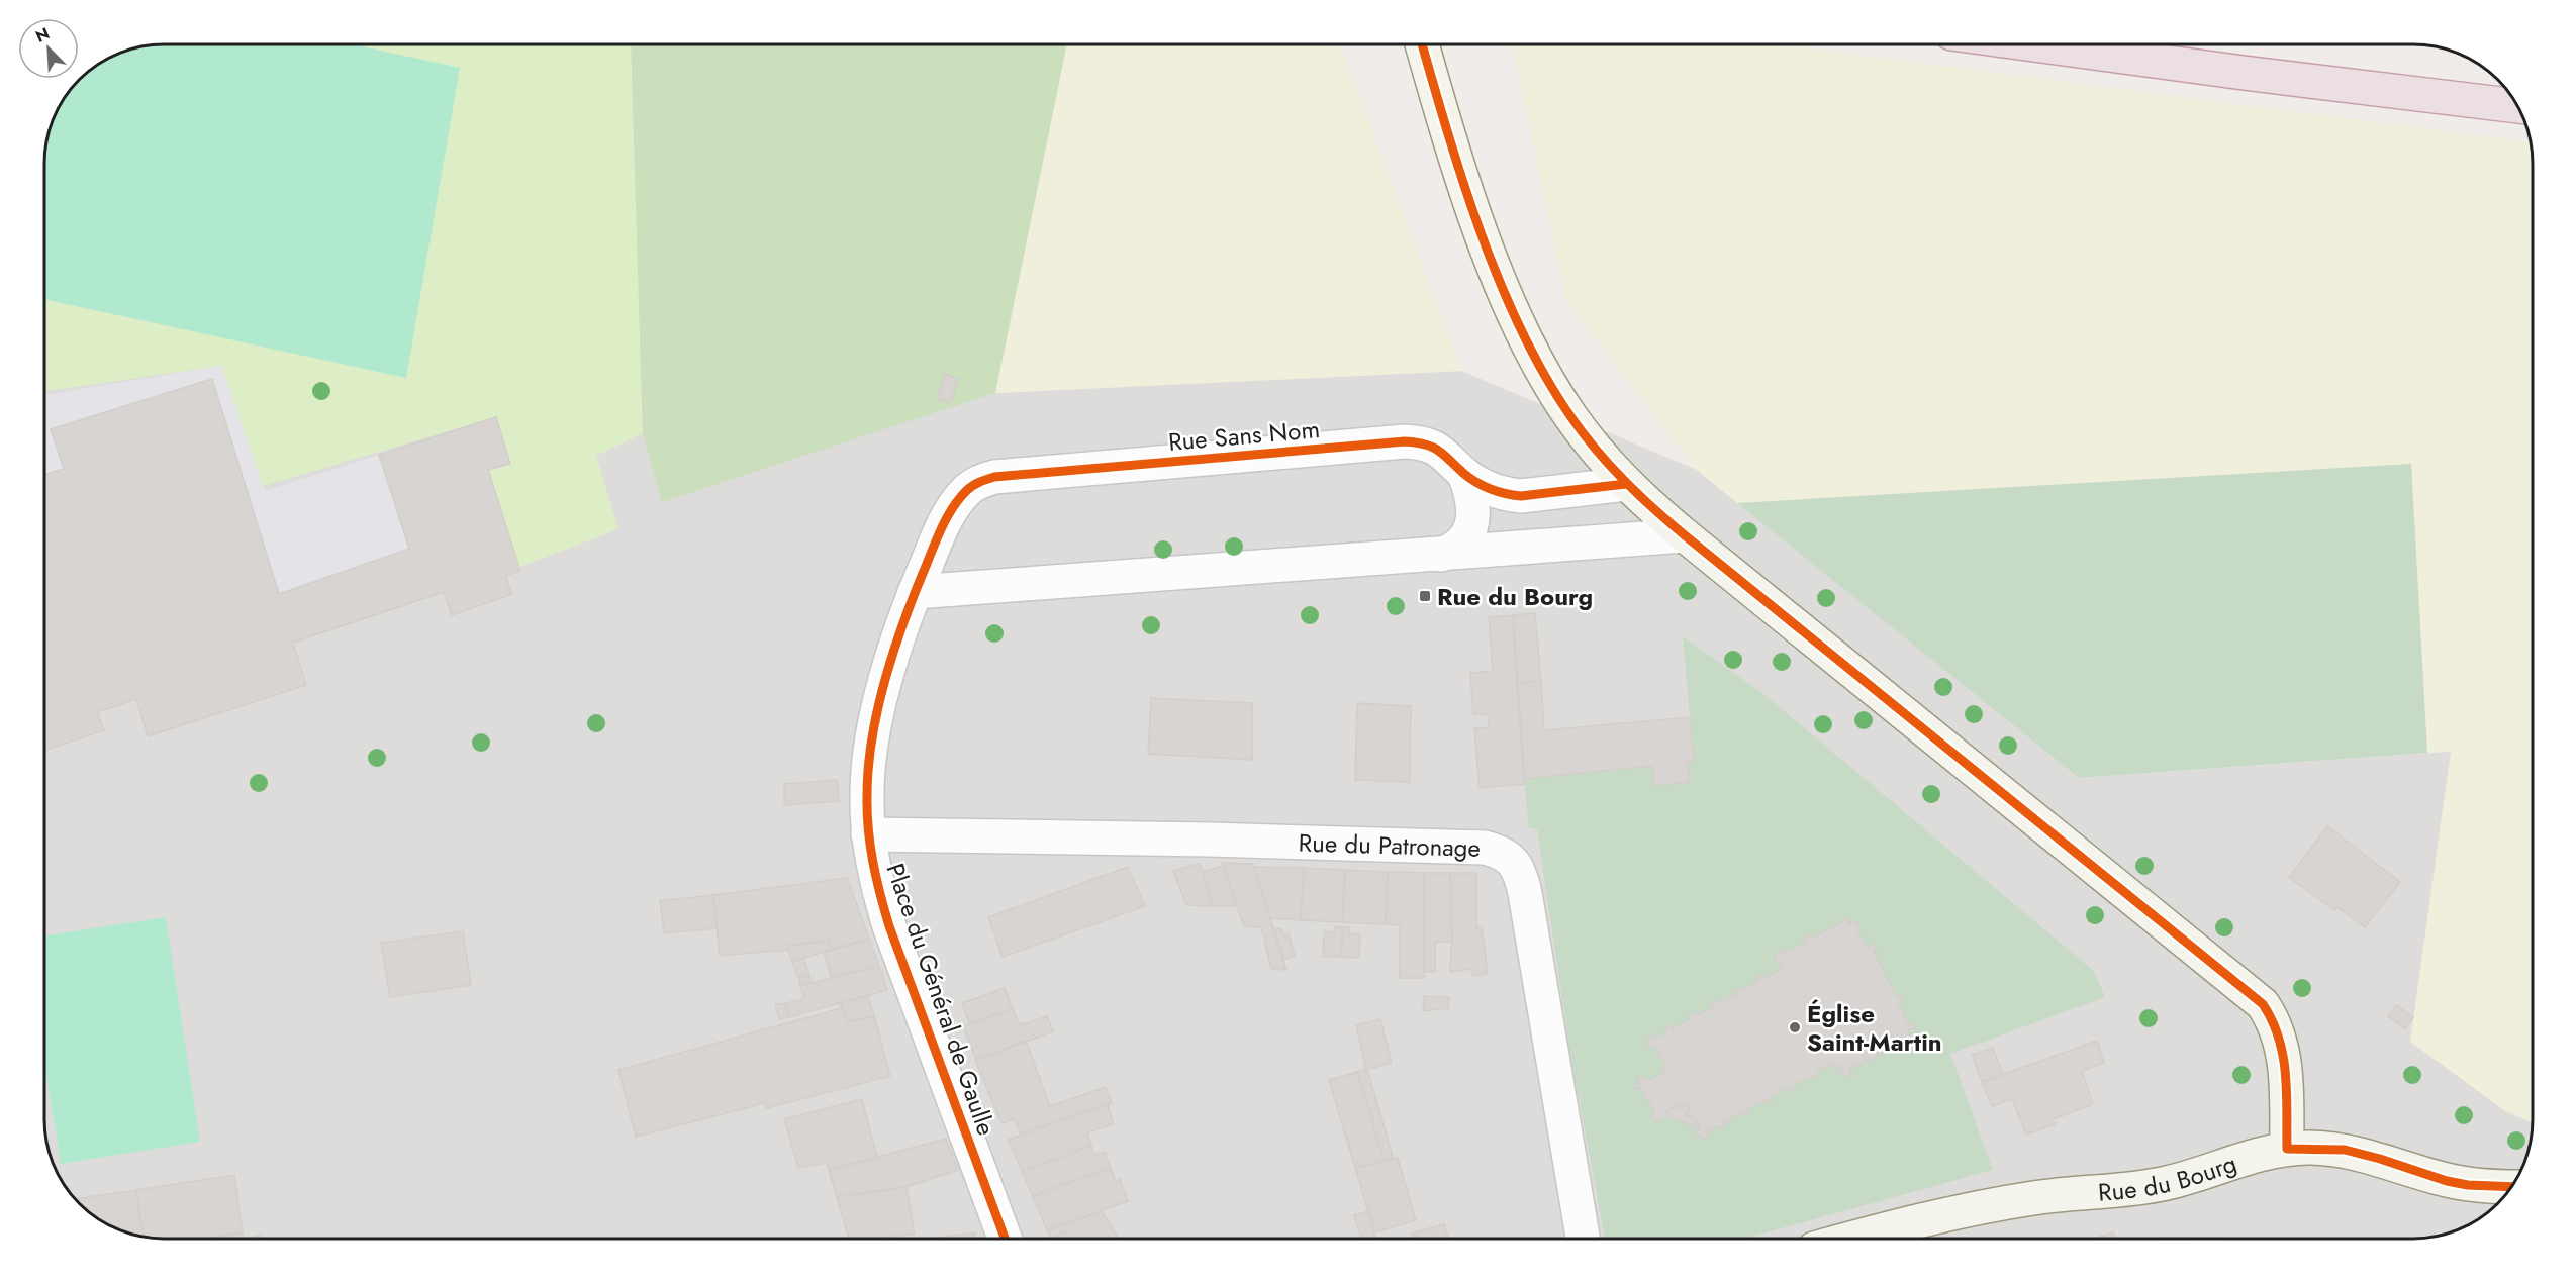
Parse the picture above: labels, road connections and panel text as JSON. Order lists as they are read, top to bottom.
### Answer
{
  "streets": {
    "street": [
      "Rue Sans Nom",
      "Rue du Patronage",
      "Place du Général de Gaulle",
      "Rue du Bourg"
    ]
  },
  "crossings": [
    ["Rue Sans Nom", "Place du Général de Gaulle"],
    ["Rue du Patronage", "Place du Général de Gaulle"]
  ],
  "places": {
    "transit": ["Rue du Bourg"],
    "other": ["Église Saint-Martin"]
  },
  "north": "top left"
}
